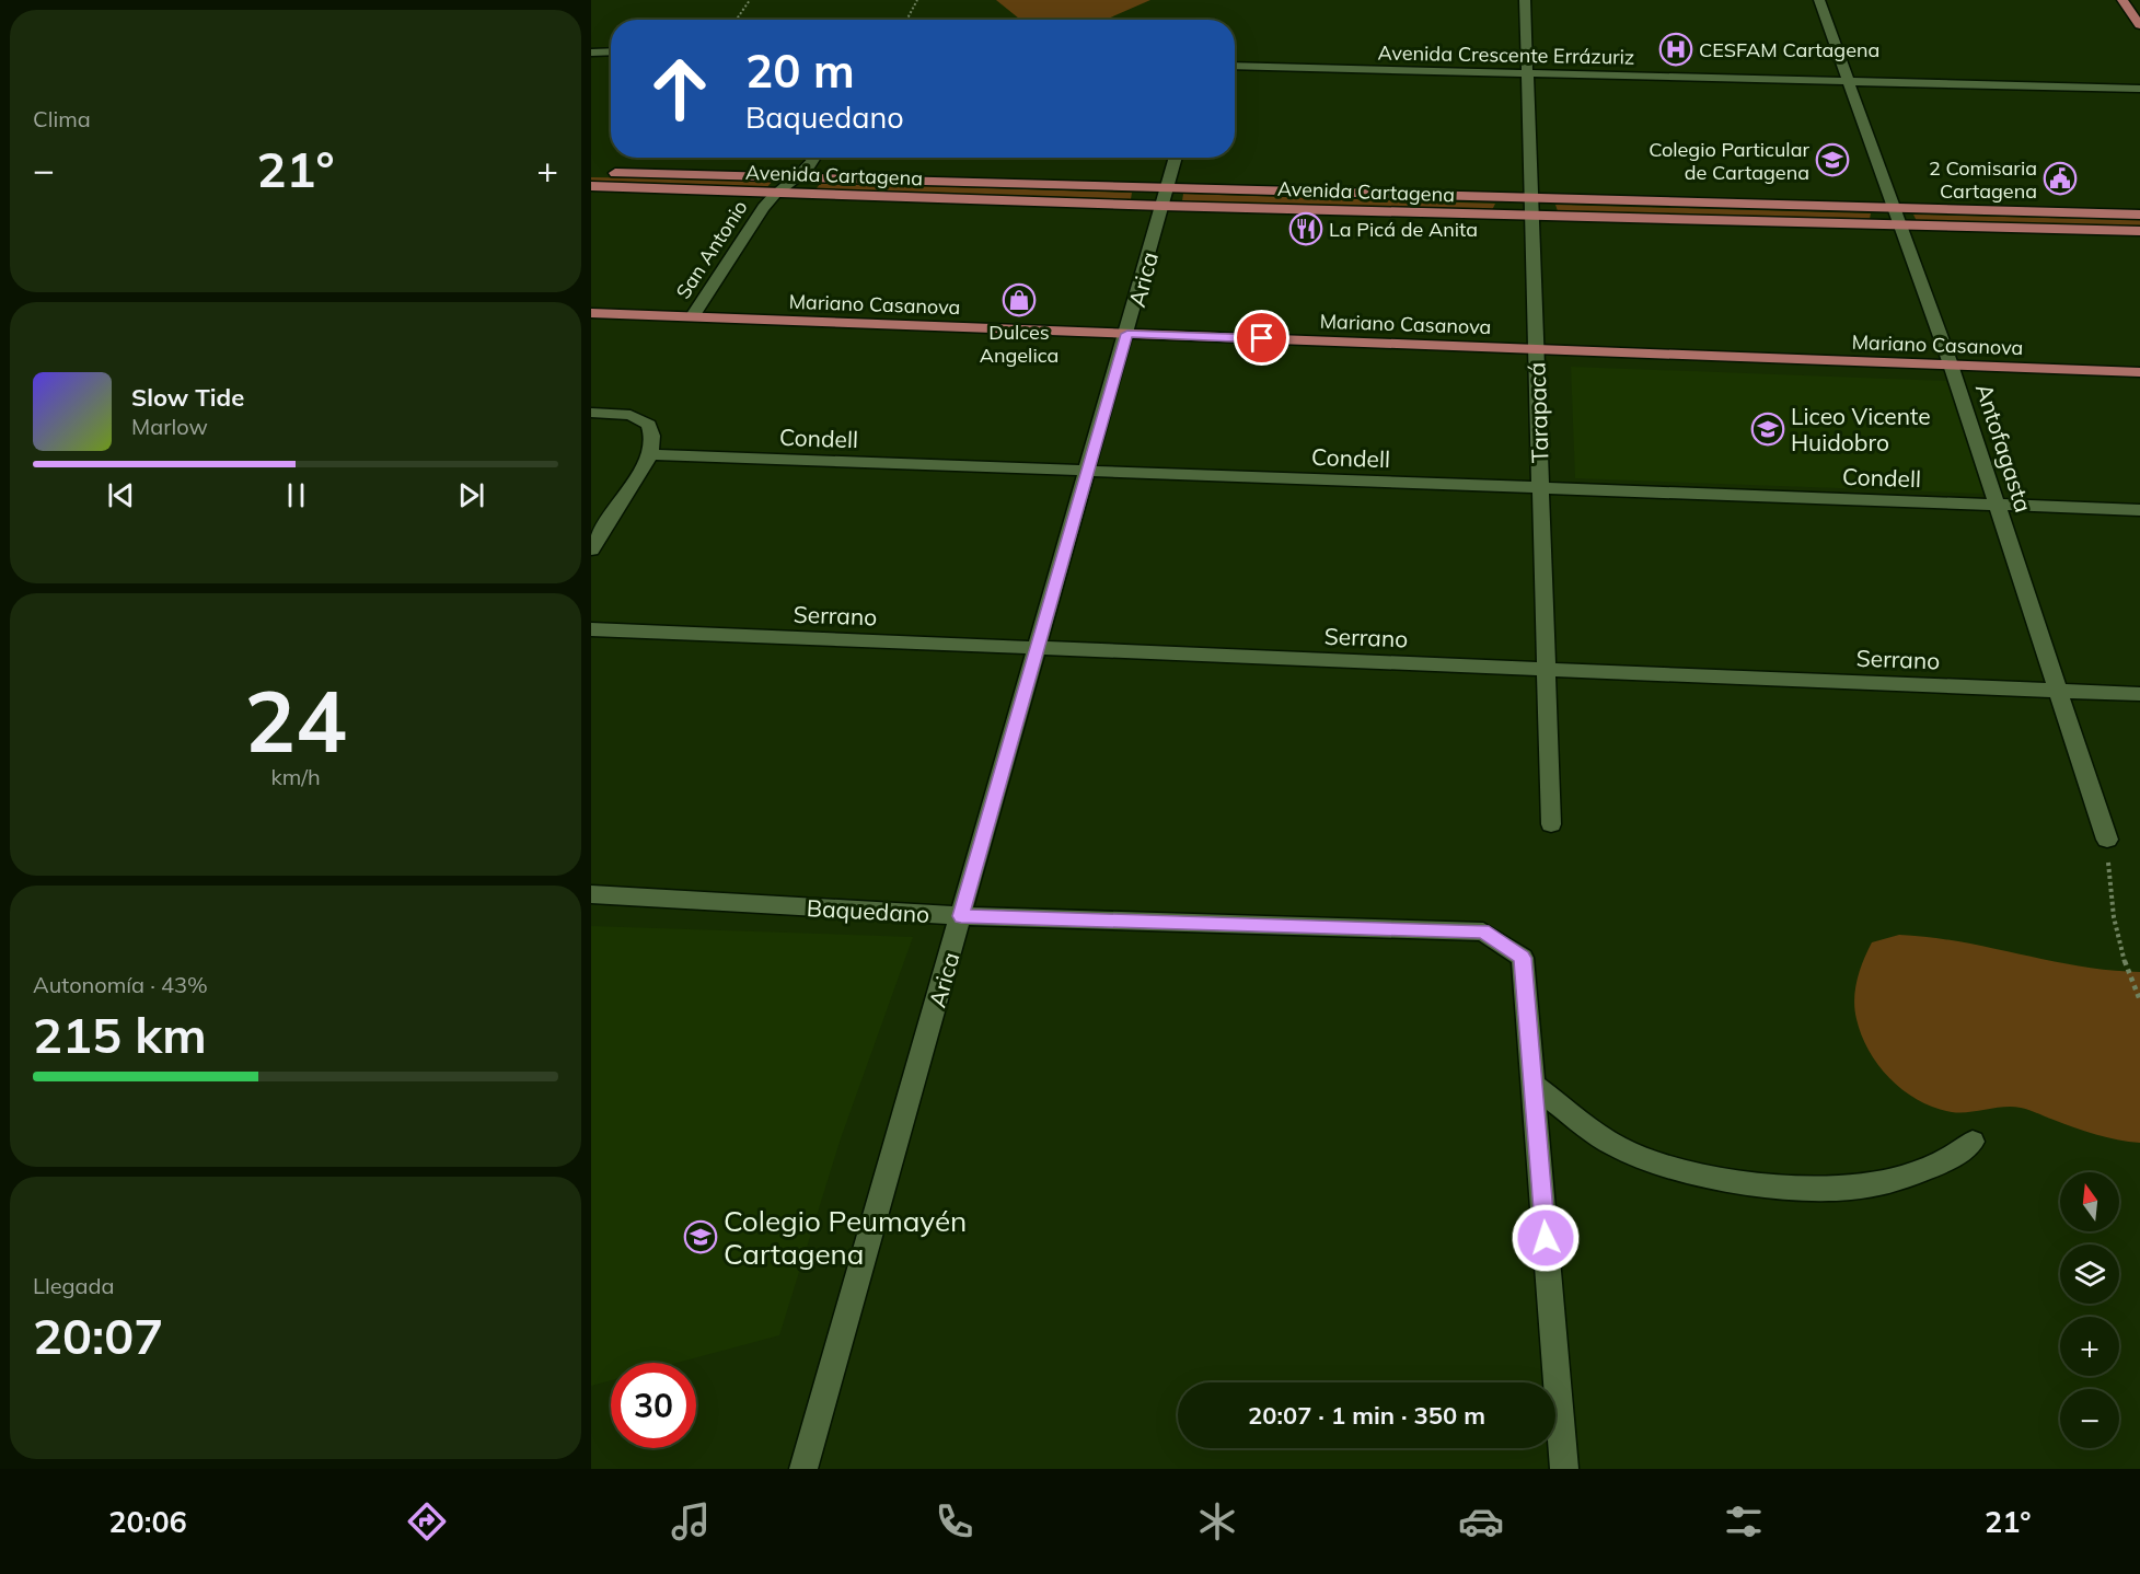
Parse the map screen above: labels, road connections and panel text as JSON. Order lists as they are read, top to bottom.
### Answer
{
  "streets": {
    "main road": ["Avenida Cartagena", "Mariano Casanova"],
    "street": [
      "Avenida Crescente Errázuriz",
      "San Antonio",
      "Arica",
      "Tarapacá",
      "Condell",
      "Antofagasta",
      "Serrano",
      "Baquedano"
    ]
  },
  "crossings": [
    ["Avenida Crescente Errázuriz", "Tarapacá"],
    ["Avenida Crescente Errázuriz", "Antofagasta"],
    ["Avenida Cartagena", "San Antonio"],
    ["Avenida Cartagena", "Arica"],
    ["Avenida Cartagena", "Tarapacá"],
    ["Avenida Cartagena", "Antofagasta"],
    ["San Antonio", "Mariano Casanova"],
    ["Arica", "Mariano Casanova"],
    ["Arica", "Condell"],
    ["Arica", "Serrano"],
    ["Arica", "Baquedano"],
    ["Mariano Casanova", "Tarapacá"],
    ["Mariano Casanova", "Antofagasta"],
    ["Tarapacá", "Condell"],
    ["Tarapacá", "Serrano"],
    ["Condell", "Antofagasta"],
    ["Antofagasta", "Serrano"]
  ],
  "places": {
    "hospital": ["CESFAM Cartagena"],
    "school or university": ["Colegio Particular de Cartagena", "Liceo Vicente Huidobro", "Colegio Peumayén Cartagena"],
    "public building": ["2 Comisaria Cartagena"],
    "restaurant": ["La Picá de Anita"],
    "shop": ["Dulces Angelica"]
  },
  "north": "top",
  "page": {
    "tile": [
      "Clima",
      ["24", "km/h"],
      ["Autonomía · 43%", "215 km"],
      ["Llegada", "20:07"]
    ],
    "turn": ["20 m", "Baquedano"],
    "heat": ["−", "21°", "+"],
    "song": ["Slow Tide", "Marlow"],
    "map_buttons": ["+", "−"],
    "limit": "30",
    "trip": "20:07 · 1 min · 350 m",
    "tabs": ["20:06", "21°"]
  }
}
